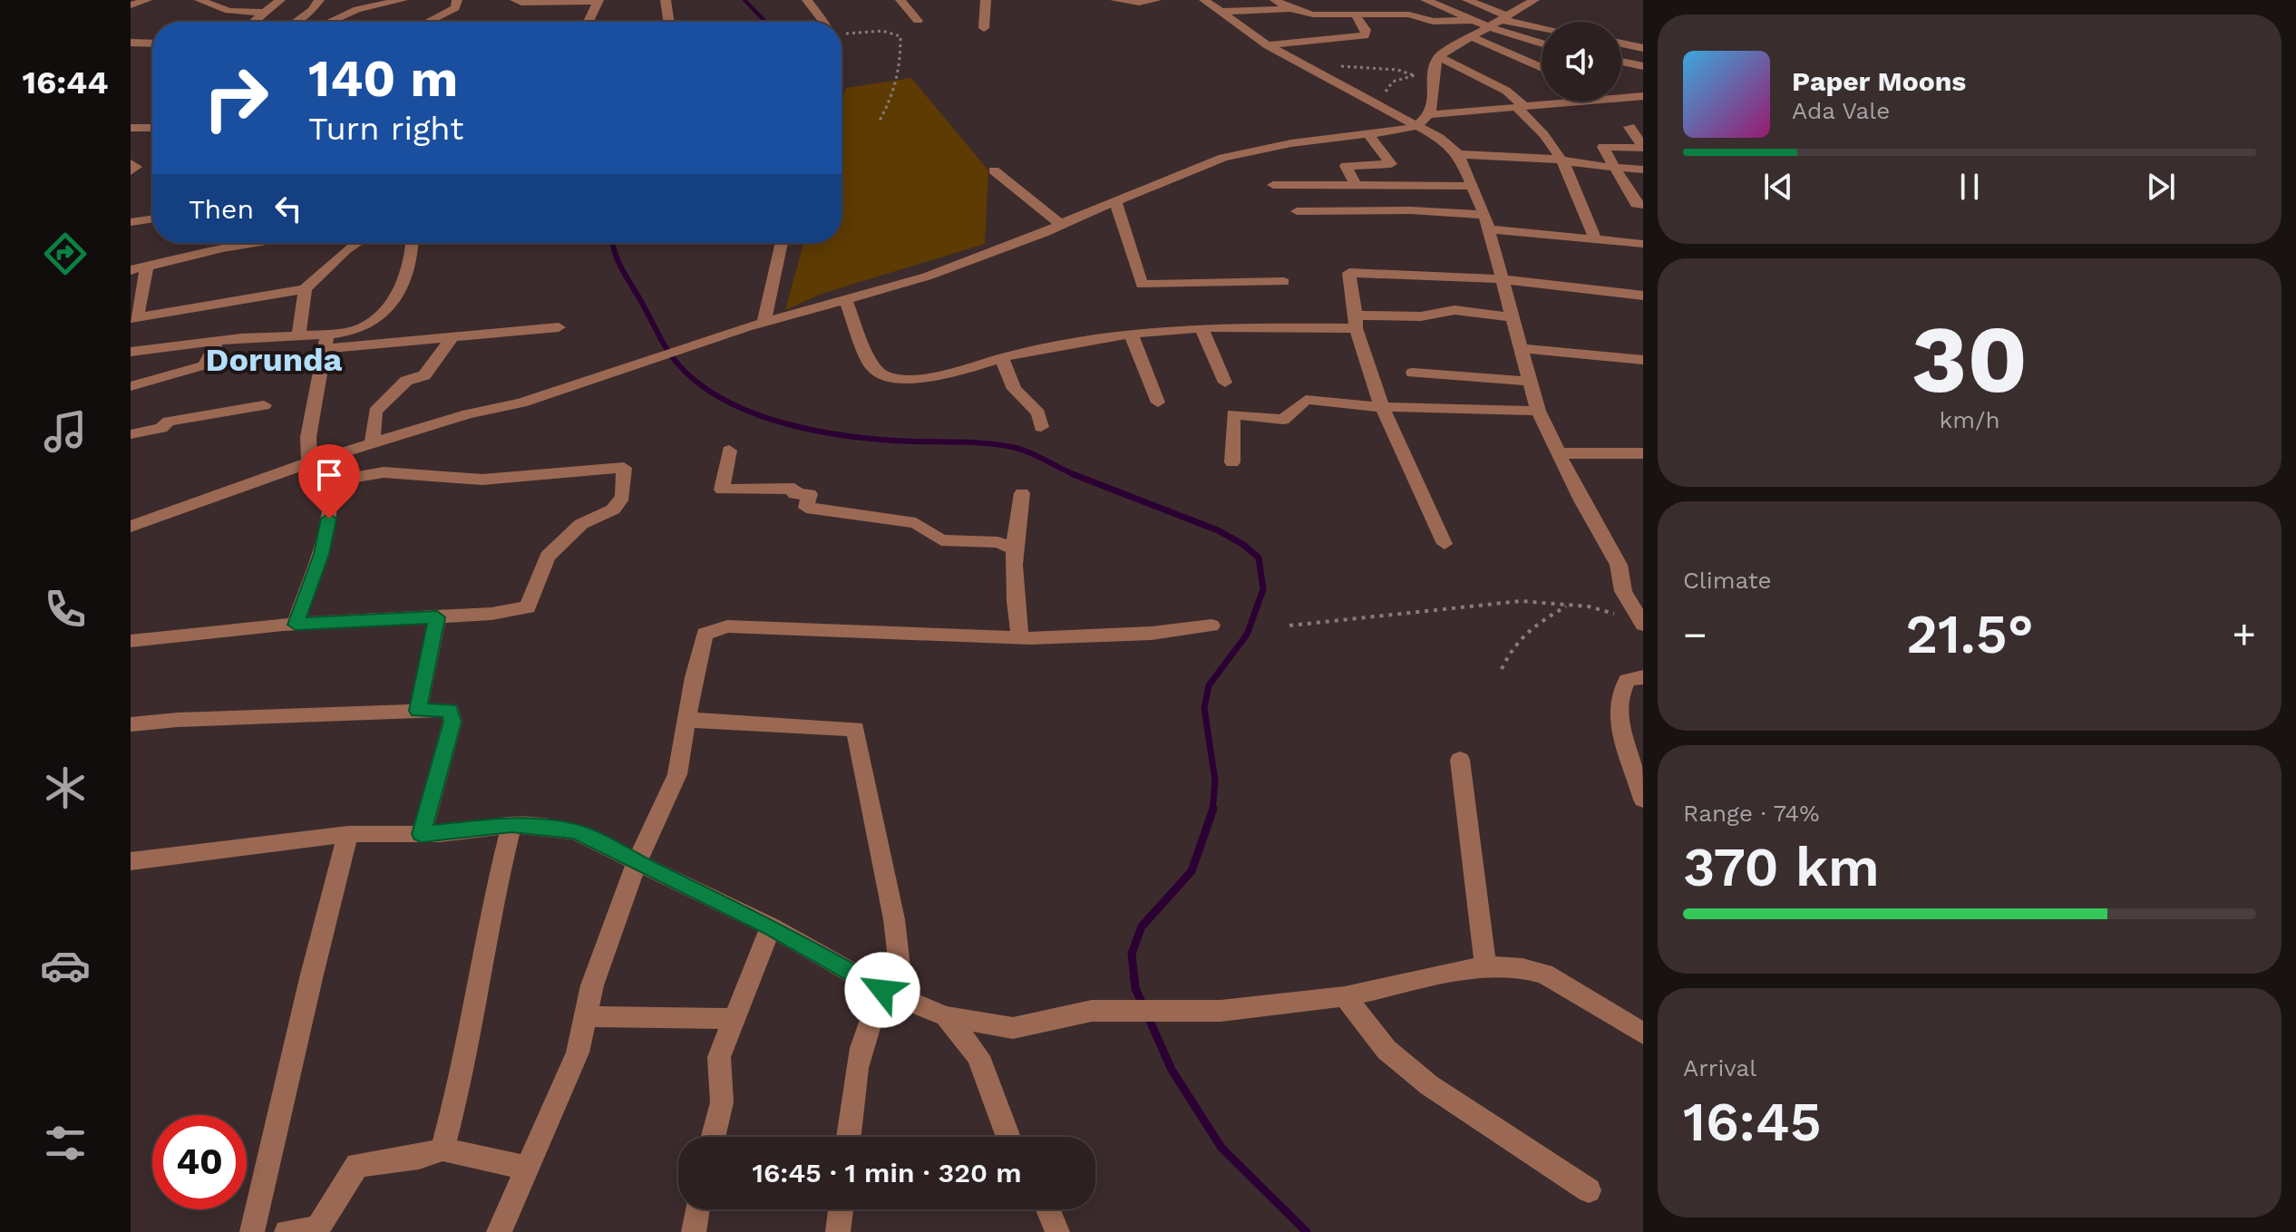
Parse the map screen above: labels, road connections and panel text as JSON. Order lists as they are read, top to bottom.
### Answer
{
  "districts": ["Dorunda"],
  "page": {
    "tabs": "16:44",
    "turn": ["140 m", "Turn right"],
    "song": ["Paper Moons", "Ada Vale"],
    "then": "Then",
    "tile": [
      ["30", "km/h"],
      "Climate",
      ["Range · 74%", "370 km"],
      ["Arrival", "16:45"]
    ],
    "heat": ["−", "21.5°", "+"],
    "limit": "40",
    "trip": "16:45 · 1 min · 320 m"
  }
}
